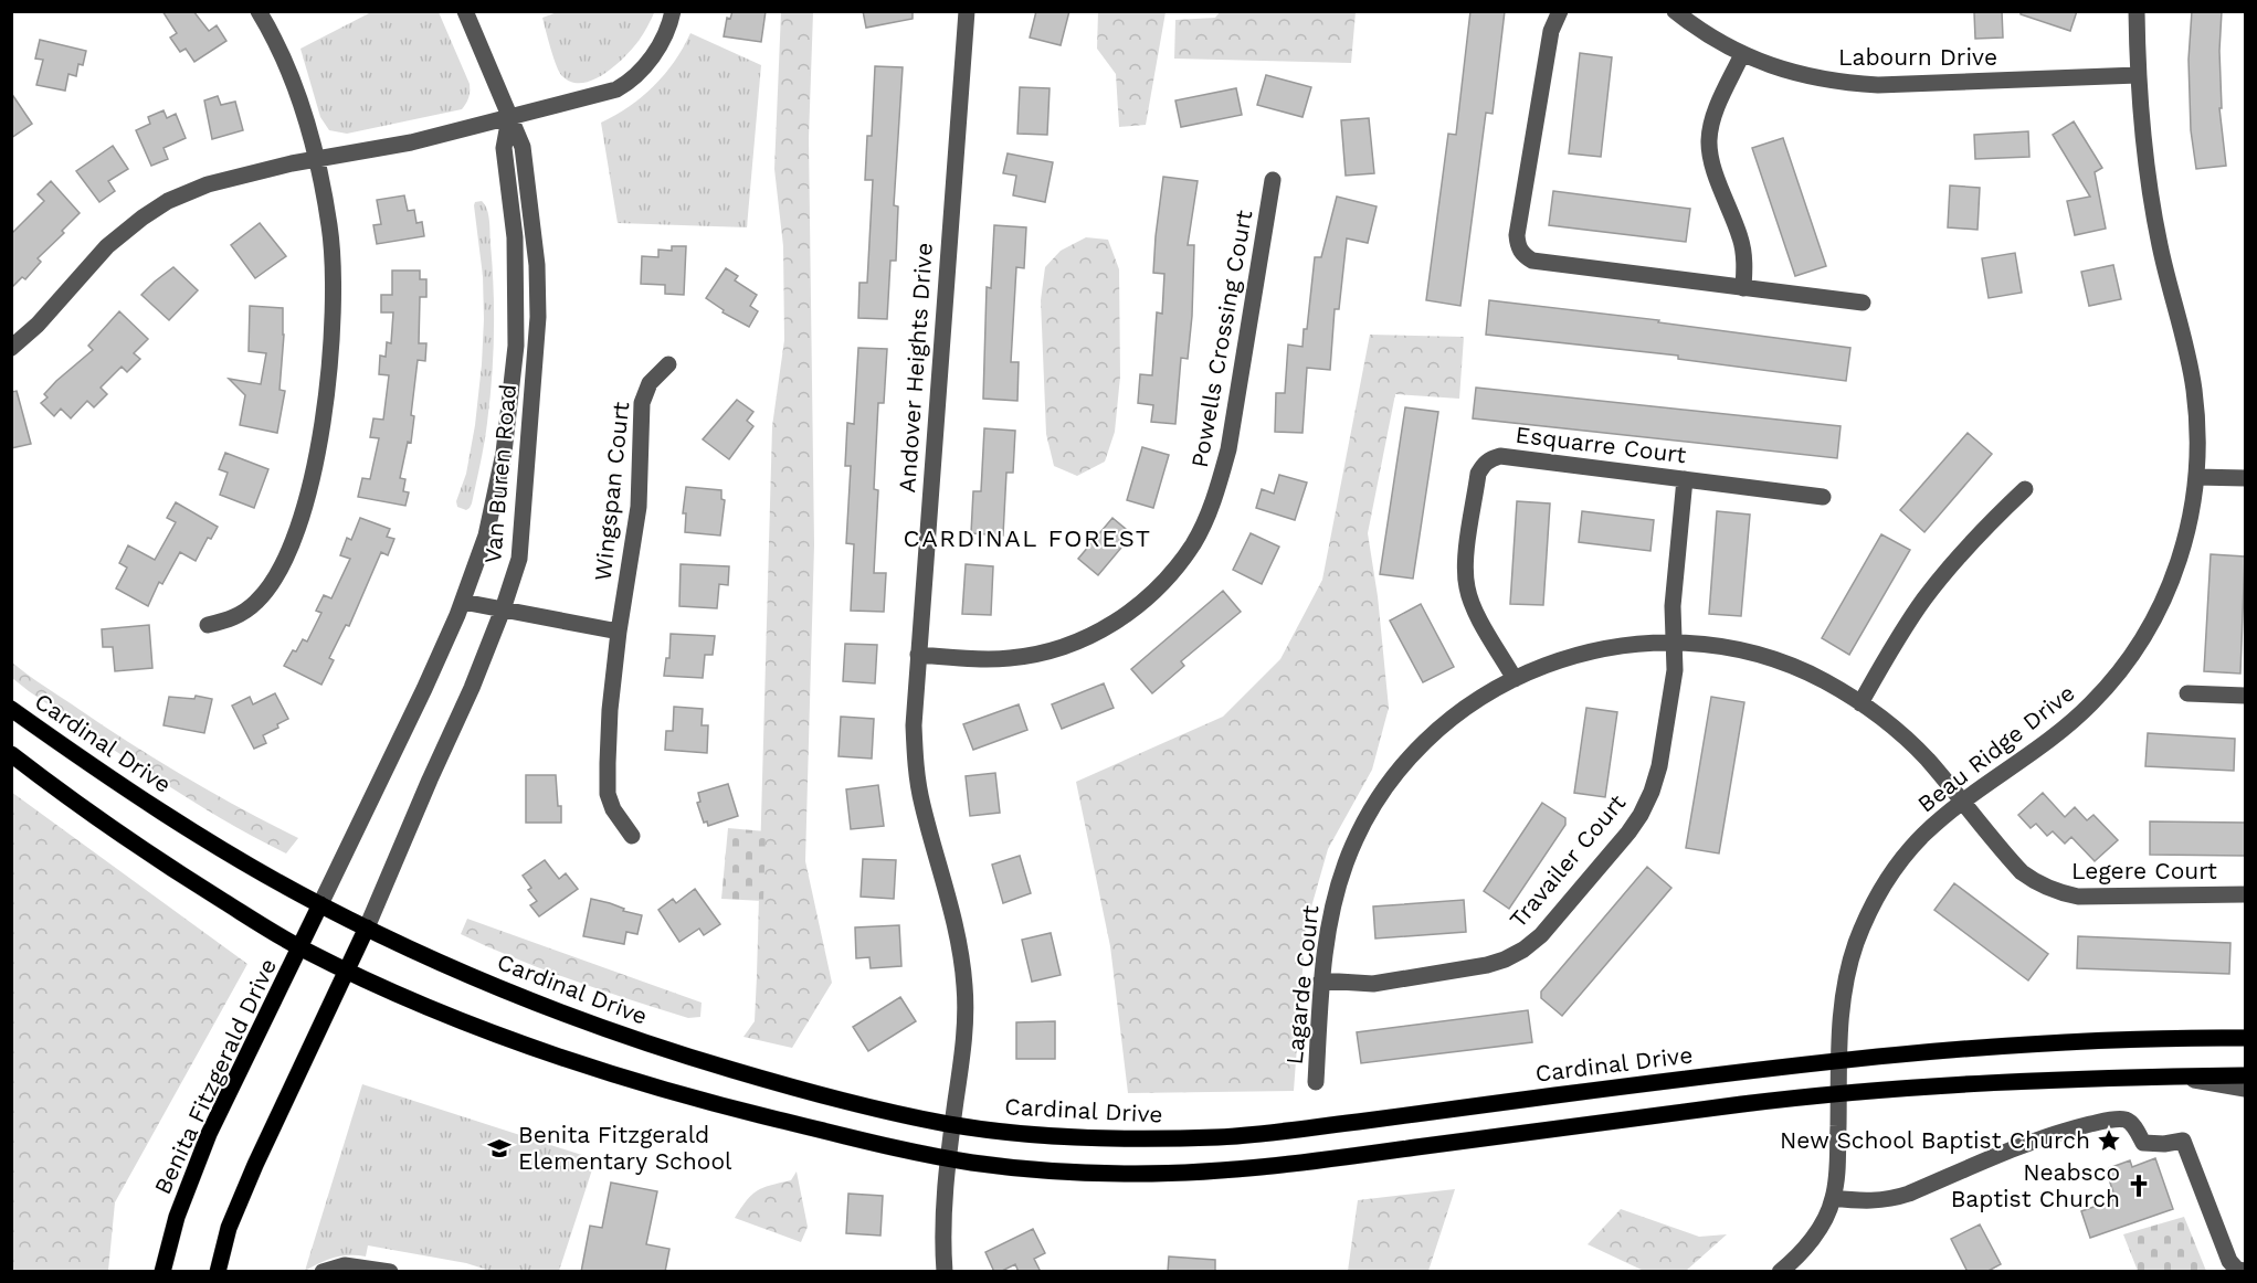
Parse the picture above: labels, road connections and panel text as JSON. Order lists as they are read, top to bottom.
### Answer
{
  "streets": {
    "main road": ["Cardinal Drive", "Benita Fitzgerald Drive"],
    "street": [
      "Labourn Drive",
      "Powells Crossing Court",
      "Andover Heights Drive",
      "Esquarre Court",
      "Van Buren Road",
      "Wingspan Court",
      "Beau Ridge Drive",
      "Travailer Court",
      "Legere Court",
      "Lagarde Court"
    ]
  },
  "crossings": [
    ["Labourn Drive", "Beau Ridge Drive"],
    ["Powells Crossing Court", "Andover Heights Drive"],
    ["Andover Heights Drive", "Cardinal Drive"],
    ["Esquarre Court", "Travailer Court"],
    ["Esquarre Court", "Lagarde Court"],
    ["Van Buren Road", "Cardinal Drive"],
    ["Van Buren Road", "Benita Fitzgerald Drive"],
    ["Cardinal Drive", "Beau Ridge Drive"],
    ["Cardinal Drive", "Benita Fitzgerald Drive"],
    ["Beau Ridge Drive", "Legere Court"],
    ["Beau Ridge Drive", "Lagarde Court"],
    ["Travailer Court", "Lagarde Court"],
    ["Legere Court", "Lagarde Court"]
  ],
  "districts": ["CARDINAL FOREST"],
  "places": {
    "place": ["New School Baptist Church"],
    "school or university": ["Benita Fitzgerald Elementary School"],
    "church": ["Neabsco Baptist Church"]
  }
}
